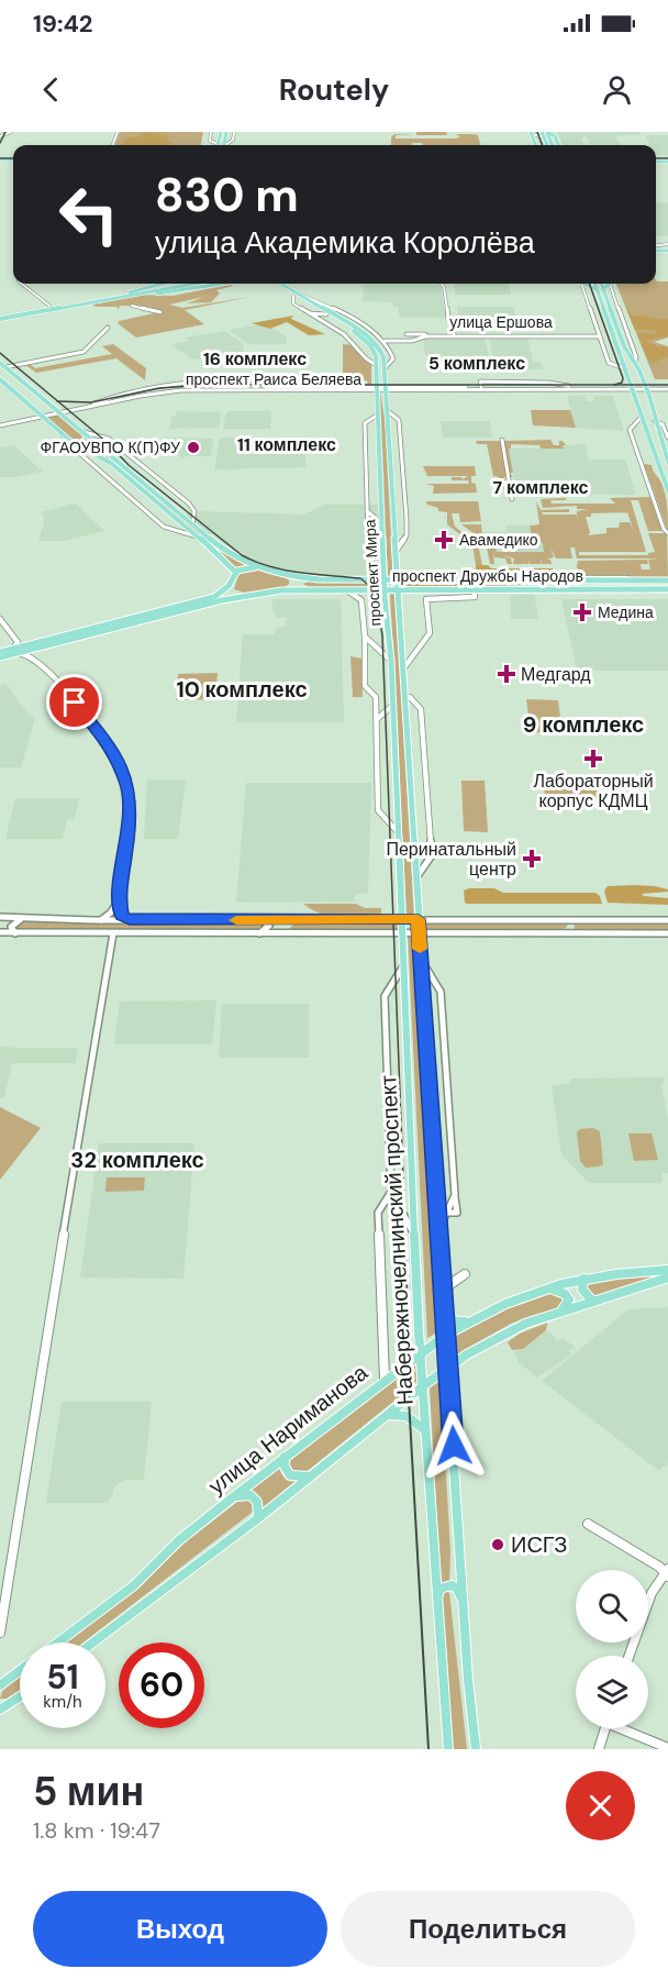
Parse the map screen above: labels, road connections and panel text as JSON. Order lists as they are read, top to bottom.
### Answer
{
  "streets": {
    "main road": [
      "проспект Мира",
      "проспект Дружбы Народов",
      "Набережночелнинский проспект",
      "улица Нариманова"
    ],
    "street": ["улица Ершова", "проспект Раиса Беляева"]
  },
  "crossings": [
    ["проспект Раиса Беляева", "проспект Мира"],
    ["проспект Раиса Беляева", "проспект Дружбы Народов"],
    ["проспект Мира", "проспект Дружбы Народов"],
    ["проспект Мира", "Набережночелнинский проспект"],
    ["Набережночелнинский проспект", "улица Нариманова"]
  ],
  "districts": [
    "16 комплекс",
    "5 комплекс",
    "11 комплекс",
    "7 комплекс",
    "10 комплекс",
    "9 комплекс",
    "32 комплекс"
  ],
  "places": {
    "other": ["ФГАОУВПО К(П)ФУ", "ИСГЗ"],
    "health": [
      "Авамедико",
      "Медина",
      "Медгард",
      "Лабораторный корпус КДМЦ",
      "Перинатальный центр"
    ]
  },
  "page": {
    "status": "19:42",
    "header": "Routely",
    "turn": ["830 m", "улица Академика Королёва"],
    "speed": "51 km/h",
    "limit": "60",
    "heading": ["5 мин", "1.8 km · 19:47"],
    "buttons": ["Выход", "Поделиться"]
  }
}
